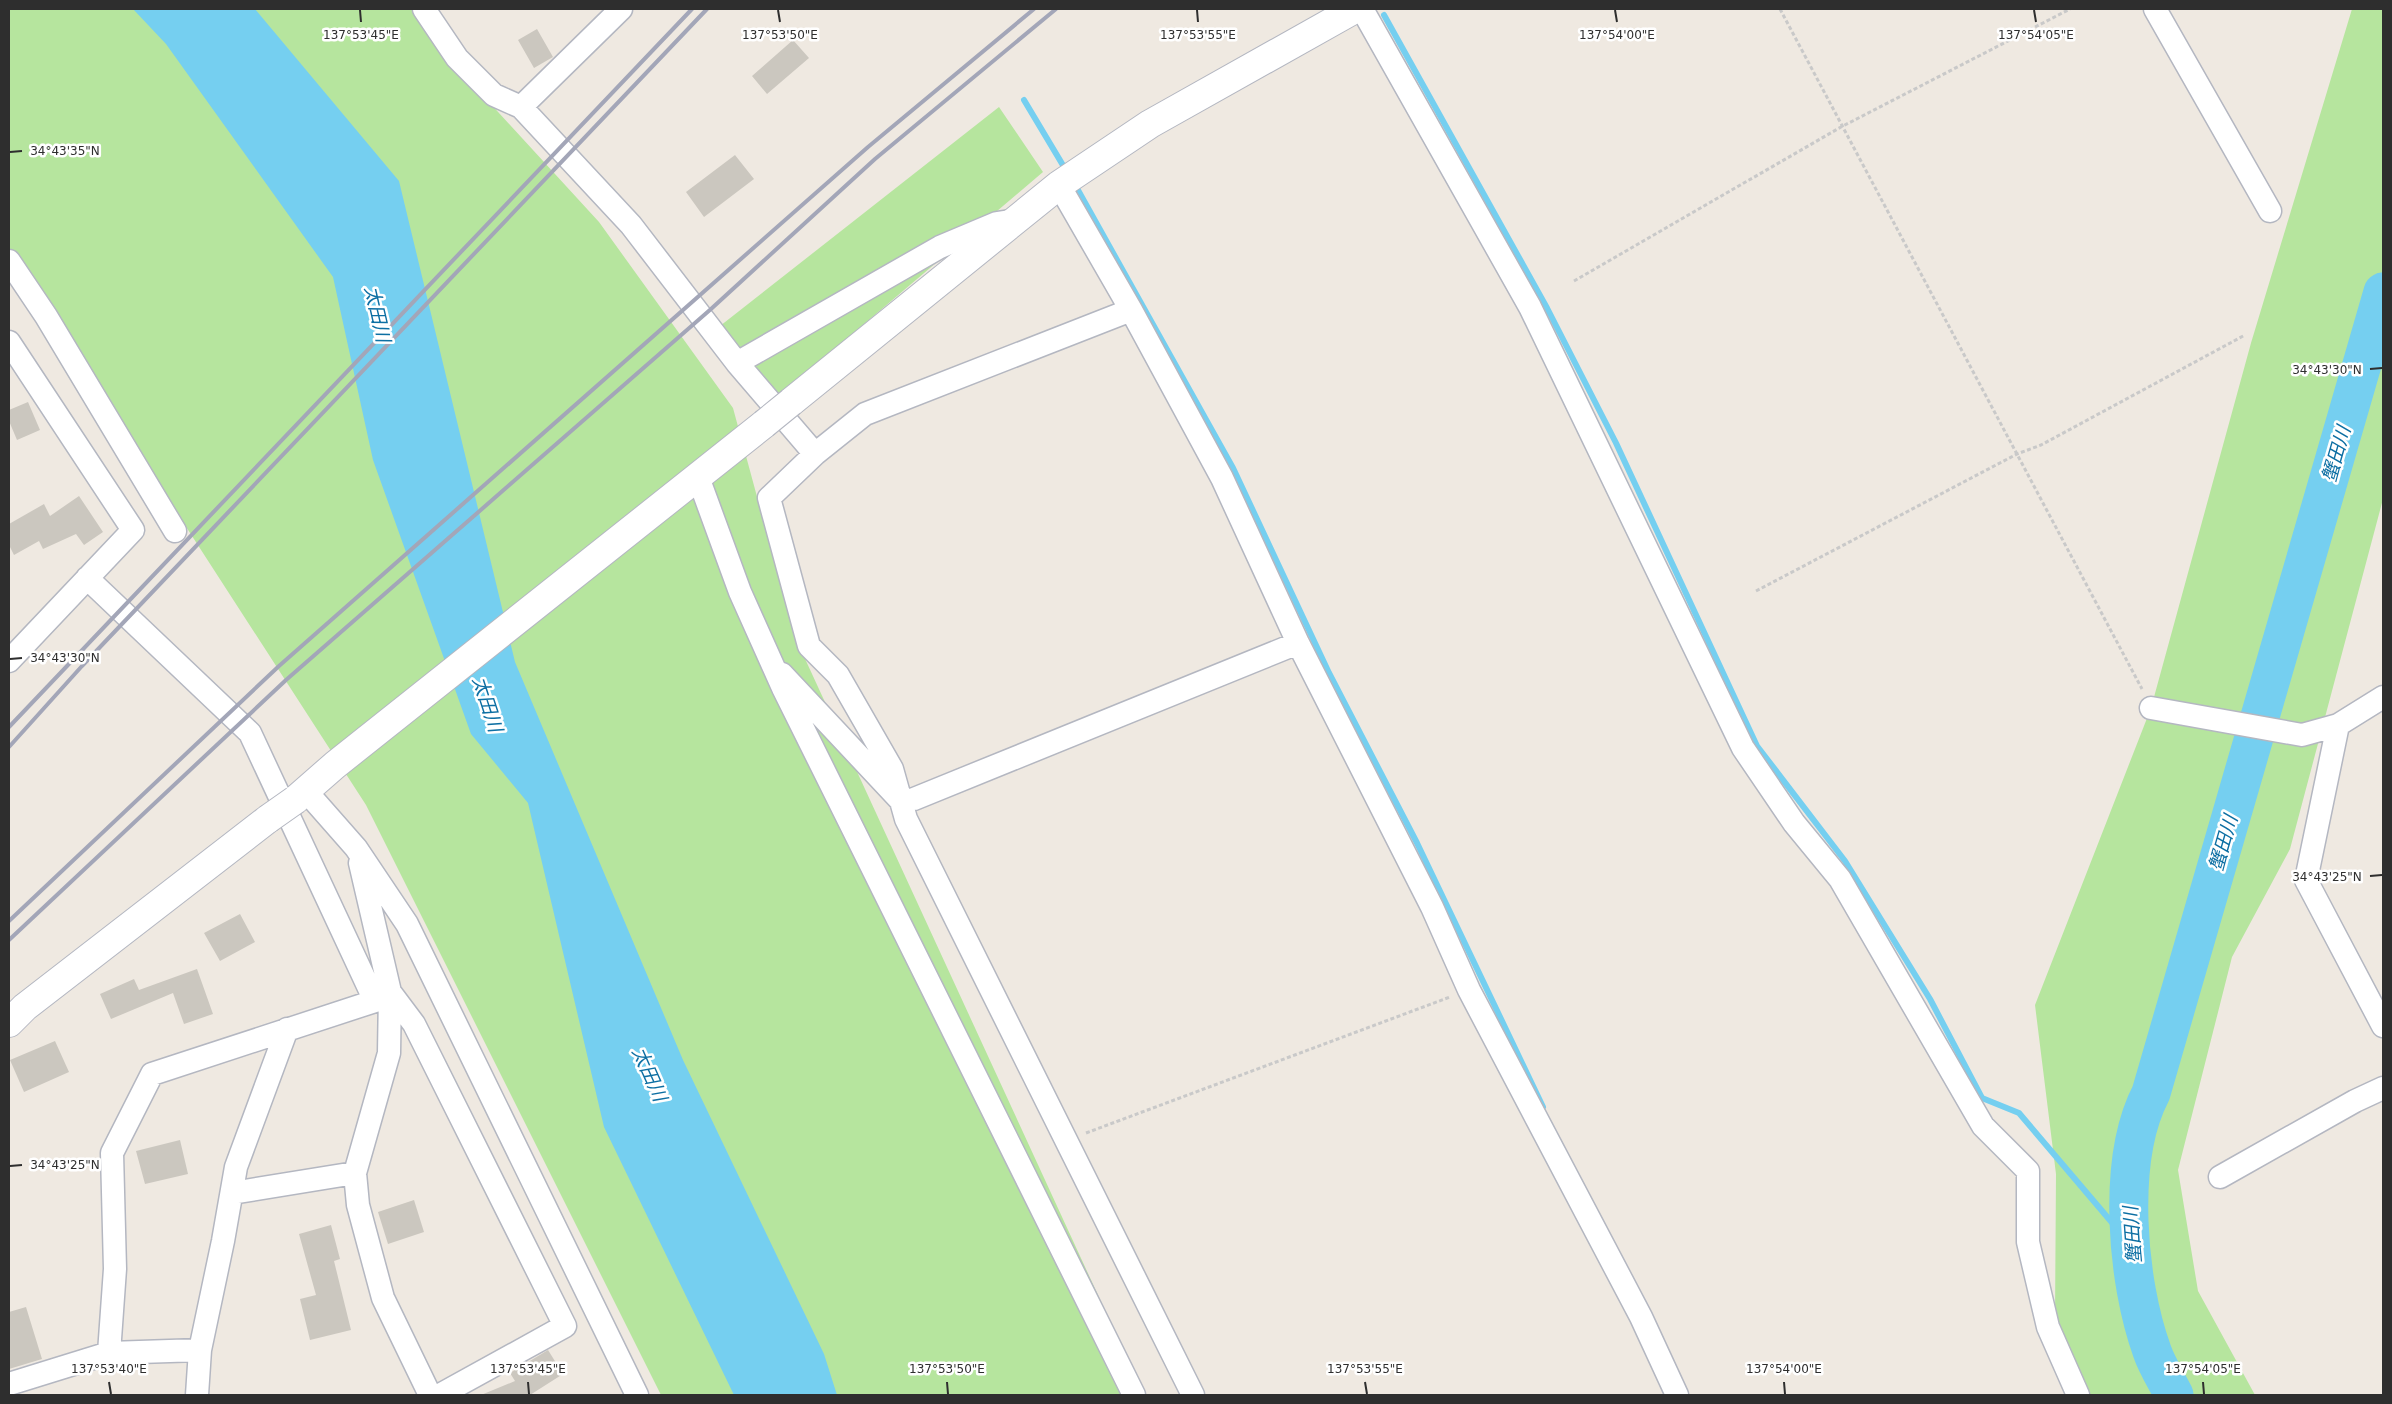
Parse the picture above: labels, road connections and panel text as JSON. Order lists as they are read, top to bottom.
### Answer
{
  "water": ["太田川", "蟹田川"],
  "coordinates": [
    "137°53'45\"E",
    "137°53'50\"E",
    "137°53'55\"E",
    "137°54'00\"E",
    "137°54'05\"E",
    "34°43'35\"N",
    "34°43'30\"N",
    "34°43'25\"N",
    "137°53'40\"E"
  ]
}
